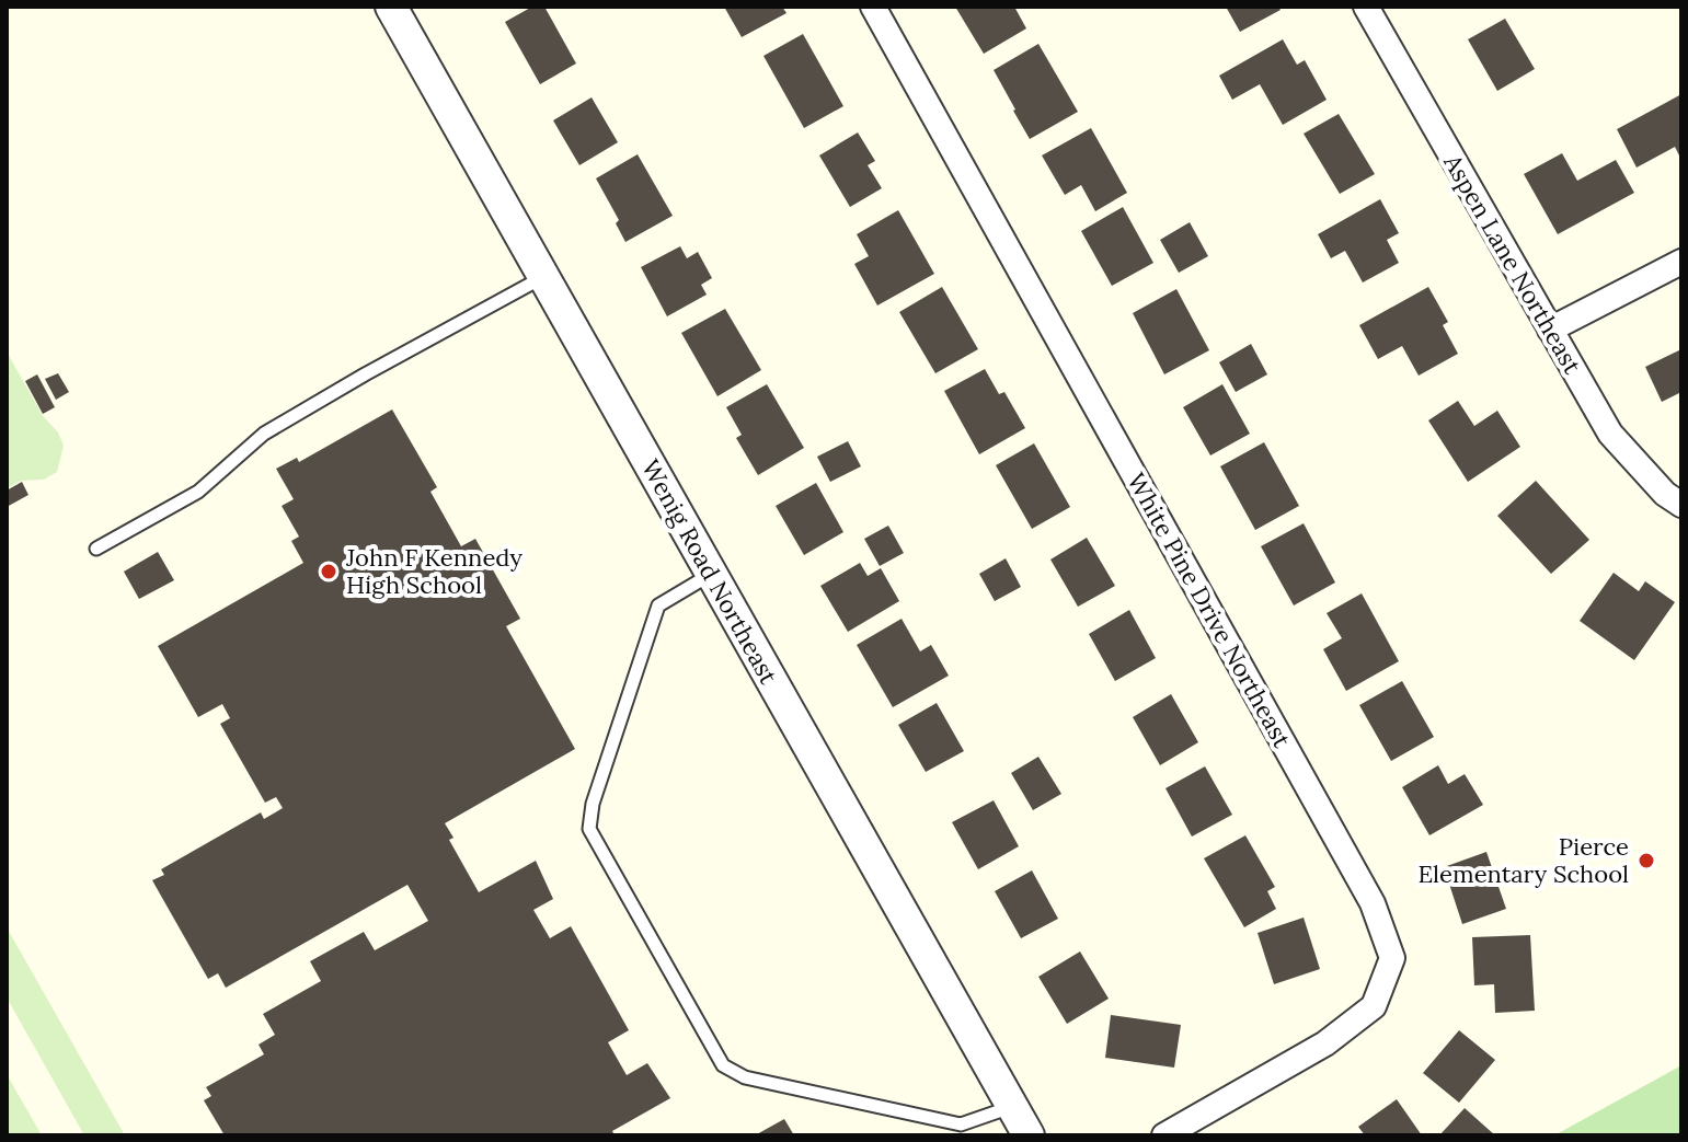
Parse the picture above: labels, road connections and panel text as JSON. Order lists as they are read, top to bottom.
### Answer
{
  "streets": {
    "street": ["Aspen Lane Northeast", "Wenig Road Northeast", "White Pine Drive Northeast"]
  },
  "places": ["John F Kennedy High School", "Pierce Elementary School"]
}
